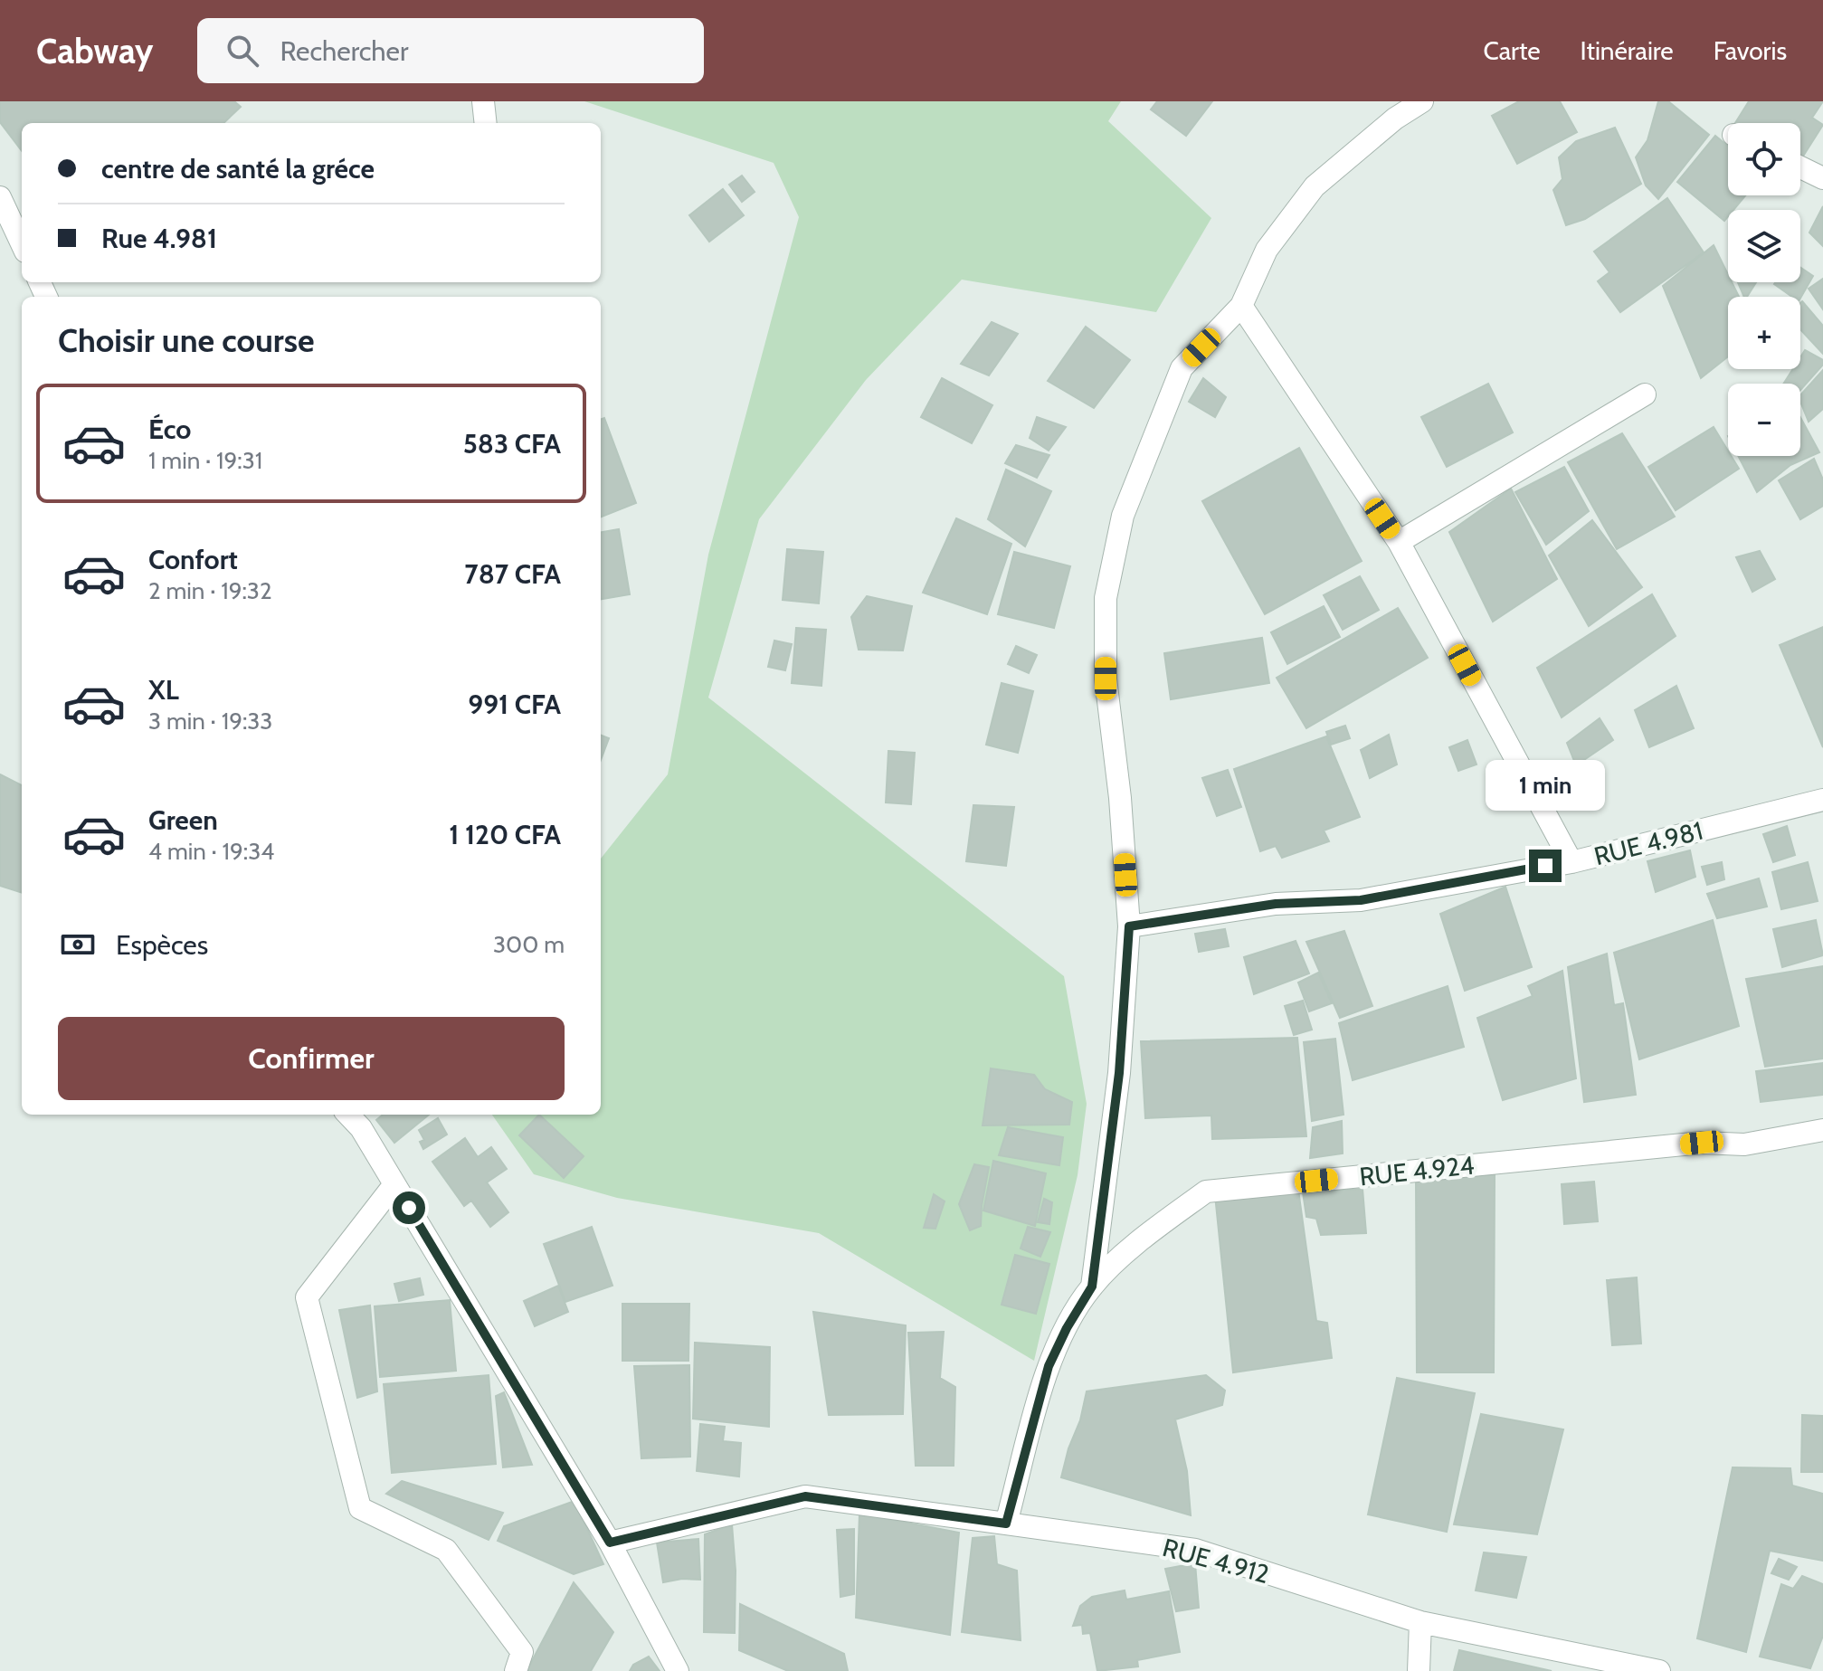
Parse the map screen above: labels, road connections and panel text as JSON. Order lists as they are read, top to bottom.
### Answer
{
  "streets": {
    "street": ["RUE 4.981", "RUE 4.924", "RUE 4.912"]
  },
  "crossings": [
    ["RUE 4.924", "RUE 4.912"]
  ],
  "page": {
    "header": "Cabway",
    "search": "Rechercher",
    "nav": ["Carte", "Itinéraire", "Favoris"],
    "map_buttons": ["+", "−"],
    "banner": ["centre de santé la gréce", "Rue 4.981"],
    "heading": "Choisir une course",
    "list": [
      {
        "name": "Éco",
        "note": "1 min · 19:31",
        "value": "583 CFA"
      },
      {
        "name": "Confort",
        "note": "2 min · 19:32",
        "value": "787 CFA"
      },
      {
        "name": "XL",
        "note": "3 min · 19:33",
        "value": "991 CFA"
      },
      {
        "name": "Green",
        "note": "4 min · 19:34",
        "value": "1 120 CFA"
      }
    ],
    "bubble": "1 min",
    "pay": ["Espèces", "300 m"],
    "buttons": "Confirmer"
  }
}
